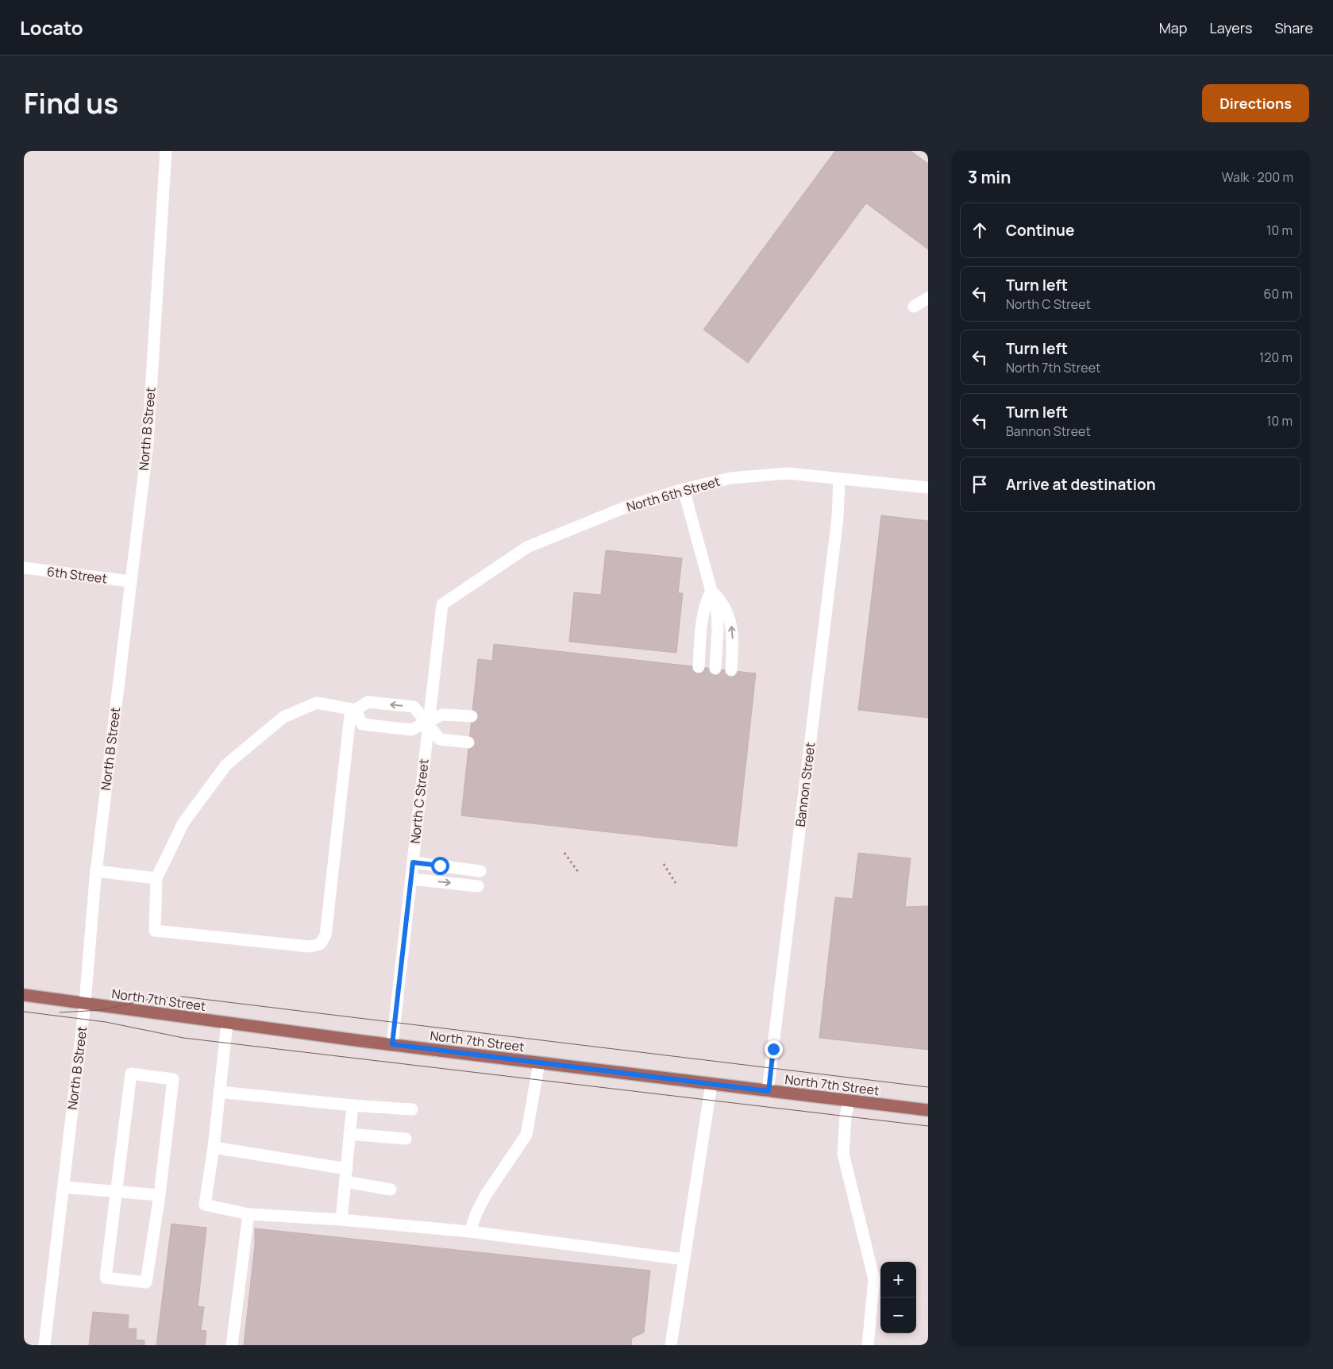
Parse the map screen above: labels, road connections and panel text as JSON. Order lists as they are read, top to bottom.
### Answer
{
  "streets": {
    "main road": ["North 7th Street"],
    "street": [
      "North B Street",
      "North 6th Street",
      "6th Street",
      "Bannon Street",
      "North C Street"
    ]
  },
  "crossings": [
    ["North B Street", "6th Street"],
    ["North B Street", "North 7th Street"],
    ["North 6th Street", "Bannon Street"],
    ["North 6th Street", "North C Street"],
    ["Bannon Street", "North 7th Street"],
    ["North C Street", "North 7th Street"]
  ],
  "page": {
    "header": "Locato",
    "nav": ["Map", "Layers", "Share"],
    "title": "Find us",
    "buttons": "Directions",
    "heading": ["3 min", "Walk · 200 m"],
    "list": [
      ["Continue", "10 m"],
      ["Turn left", "North C Street", "60 m"],
      ["Turn left", "North 7th Street", "120 m"],
      ["Turn left", "Bannon Street", "10 m"],
      "Arrive at destination"
    ],
    "map_buttons": ["+", "−"]
  }
}
